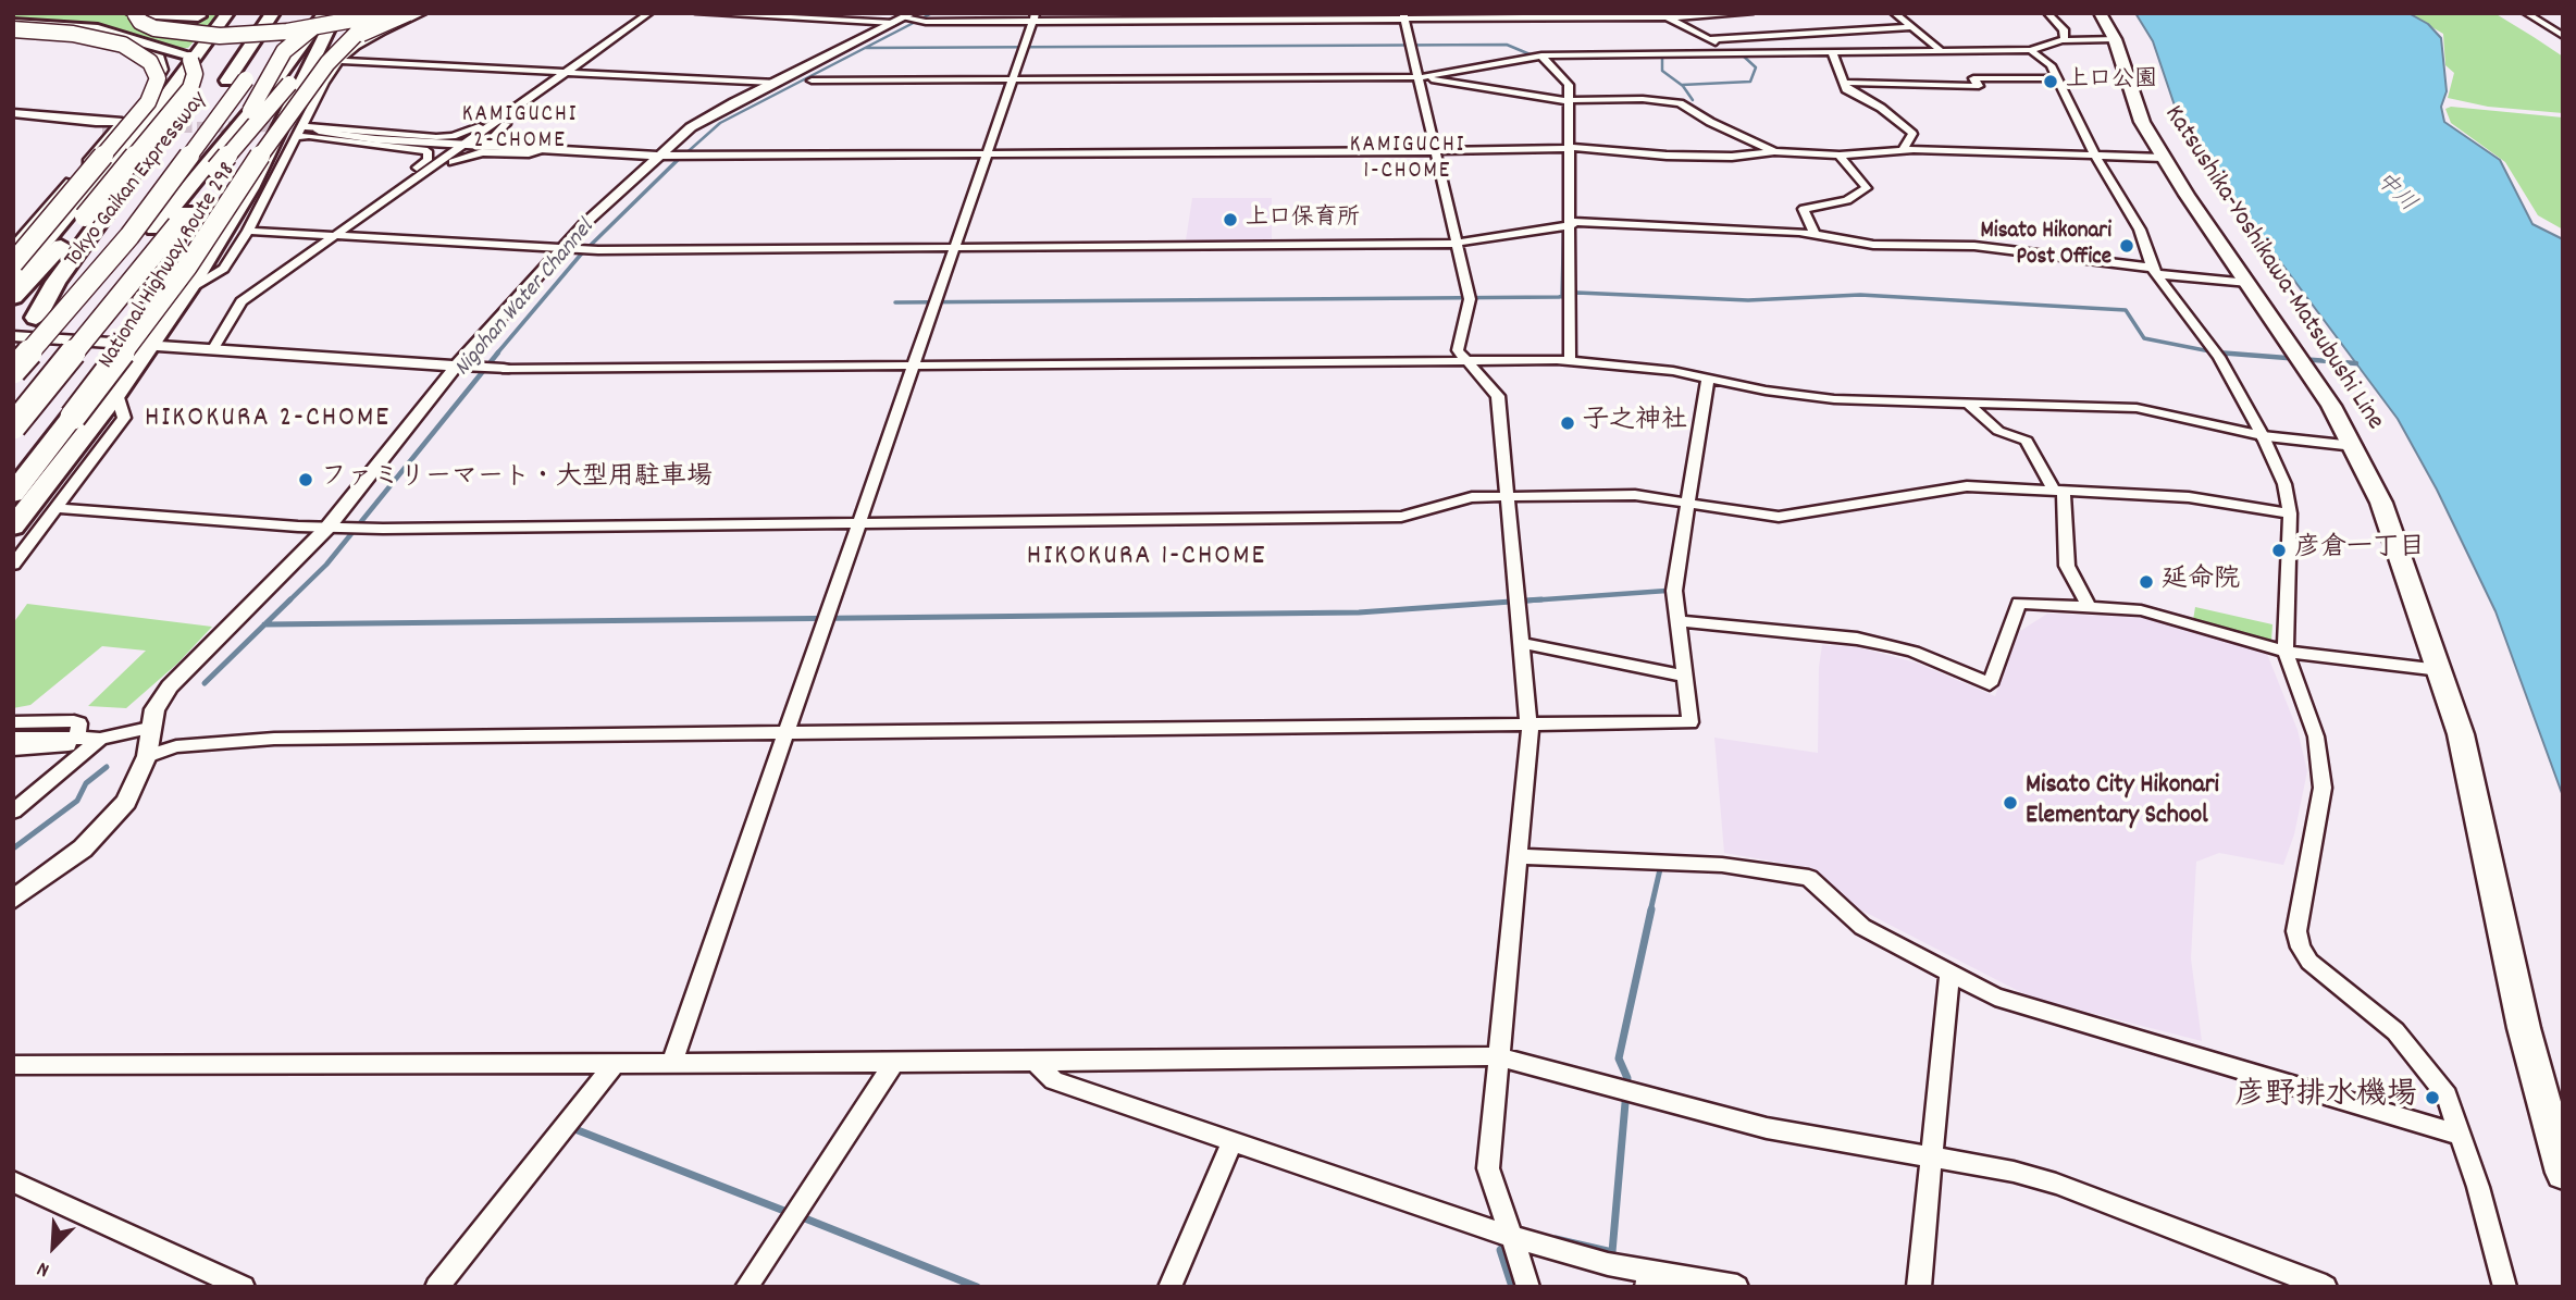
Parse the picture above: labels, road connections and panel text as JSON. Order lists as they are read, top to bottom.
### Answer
{
  "streets": {
    "highway": ["Tokyo Gaikan Expressway", "National Highway Route 298"],
    "main road": ["Katsushika-Yoshikawa-Matsubushi Line"]
  },
  "districts": [
    "KAMIGUCHI 2-CHOME",
    "KAMIGUCHI 1-CHOME",
    "HIKOKURA 2-CHOME",
    "HIKOKURA 1-CHOME"
  ],
  "water": ["中川", "Nigohan Water Channel"],
  "places": [
    "上口公園",
    "上口保育所",
    "Misato Hikonari Post Office",
    "子之神社",
    "ファミリーマート・大型用駐車場",
    "彦倉一丁目",
    "延命院",
    "Misato City Hikonari Elementary School",
    "彦野排水機場"
  ],
  "north": "bottom left"
}
